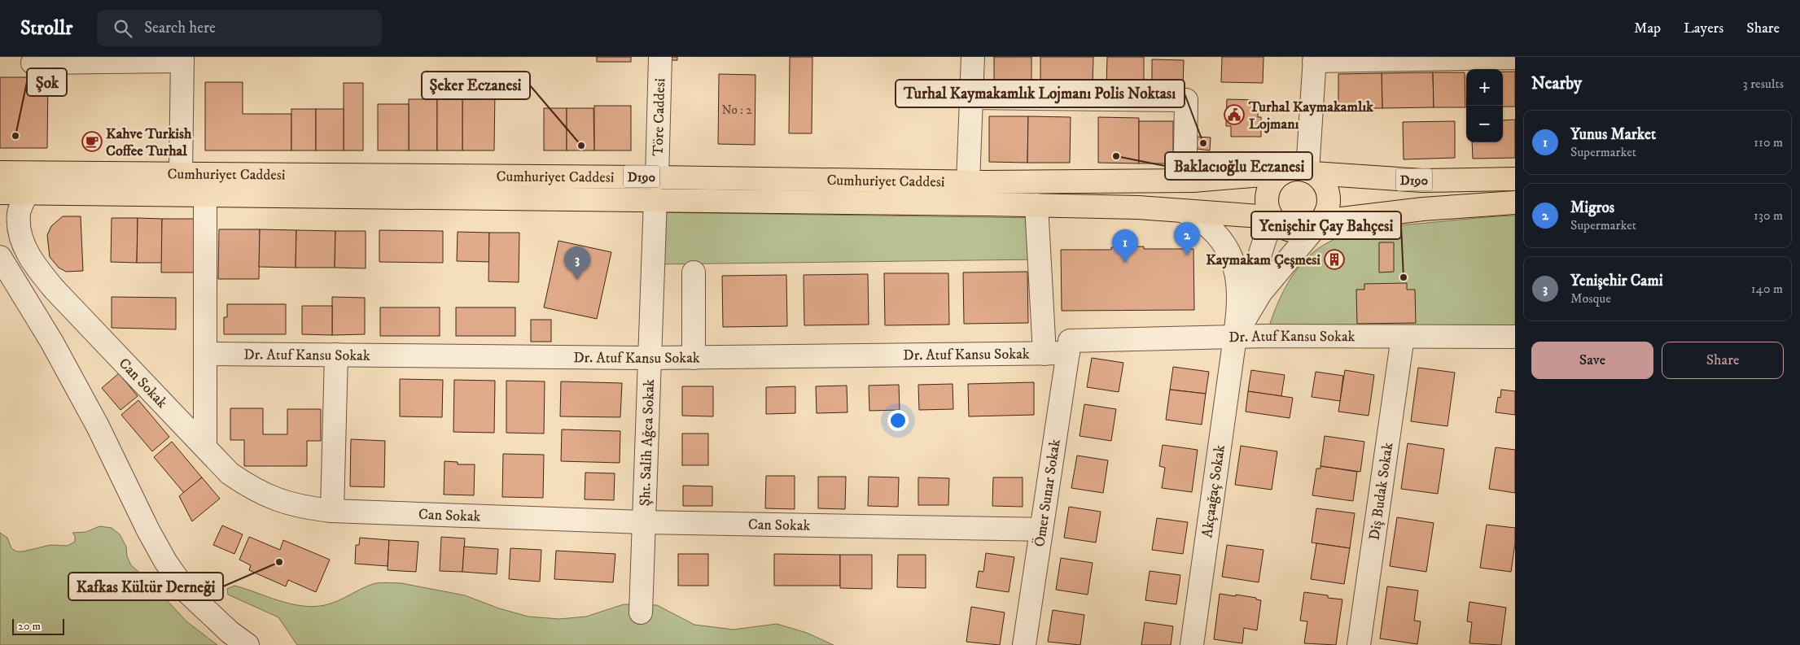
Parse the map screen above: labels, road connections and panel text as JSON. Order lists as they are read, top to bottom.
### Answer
{
  "streets": {
    "highway": ["Cumhuriyet Caddesi", "D190"],
    "street": [
      "Töre Caddesi",
      "Dr. Atuf Kansu Sokak",
      "Can Sokak",
      "Şht. Salih Ağca Sokak",
      "Akçaağaç Sokak",
      "Diş Budak Sokak",
      "Ömer Sunar Sokak"
    ]
  },
  "crossings": [
    ["Töre Caddesi", "Cumhuriyet Caddesi"],
    ["Cumhuriyet Caddesi", "D190"],
    ["Cumhuriyet Caddesi", "Can Sokak"],
    ["Cumhuriyet Caddesi", "Şht. Salih Ağca Sokak"],
    ["Dr. Atuf Kansu Sokak", "Şht. Salih Ağca Sokak"],
    ["Dr. Atuf Kansu Sokak", "Akçaağaç Sokak"],
    ["Dr. Atuf Kansu Sokak", "Diş Budak Sokak"],
    ["Dr. Atuf Kansu Sokak", "Ömer Sunar Sokak"],
    ["Can Sokak", "Şht. Salih Ağca Sokak"],
    ["Can Sokak", "Ömer Sunar Sokak"]
  ],
  "places": {
    "public building": ["Turhal Kaymakamlık Lojmanı"],
    "other": [
      "Şok",
      "Turhal Kaymakamlık Lojmanı Polis Noktası",
      "Şeker Eczanesi",
      "Baklacıoğlu Eczanesi",
      "Yenişehir Çay Bahçesi",
      "Kafkas Kültür Derneği"
    ],
    "cafe": ["Kahve Turkish Coffee Turhal"],
    "building": ["Kaymakam Çeşmesi"]
  },
  "house_numbers": ["No : 2"],
  "scale_bar": "20 m",
  "page": {
    "header": "Strollr",
    "search": "Search here",
    "nav": ["Map", "Layers", "Share"],
    "heading": ["Nearby", "3 results"],
    "map_buttons": ["+", "−"],
    "list": [
      {
        "mark": "1",
        "name": "Yunus Market",
        "note": "Supermarket",
        "value": "110 m"
      },
      {
        "mark": "2",
        "name": "Migros",
        "note": "Supermarket",
        "value": "130 m"
      },
      {
        "mark": "3",
        "name": "Yenişehir Cami",
        "note": "Mosque",
        "value": "140 m"
      }
    ],
    "pins": ["2", "1", "3"],
    "buttons": ["Save", "Share"],
    "scale": "20 m"
  }
}
